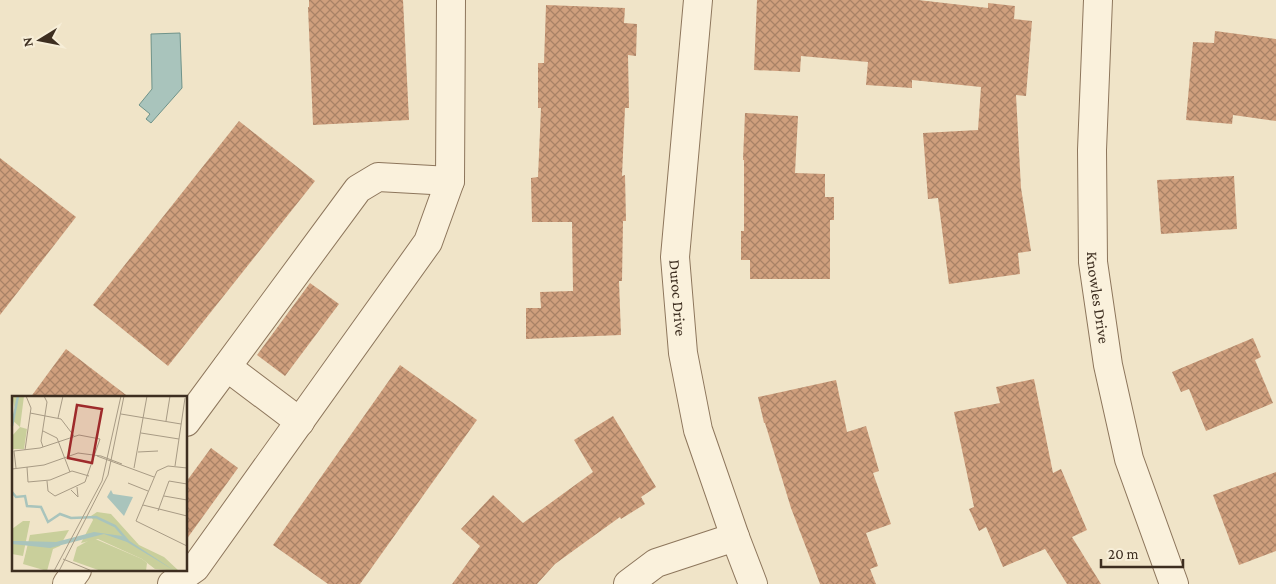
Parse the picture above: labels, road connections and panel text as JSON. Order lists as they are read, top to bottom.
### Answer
{
  "streets": {
    "street": ["Duroc Drive", "Knowles Drive"]
  },
  "scale_bar": "20 m",
  "north": "left"
}
